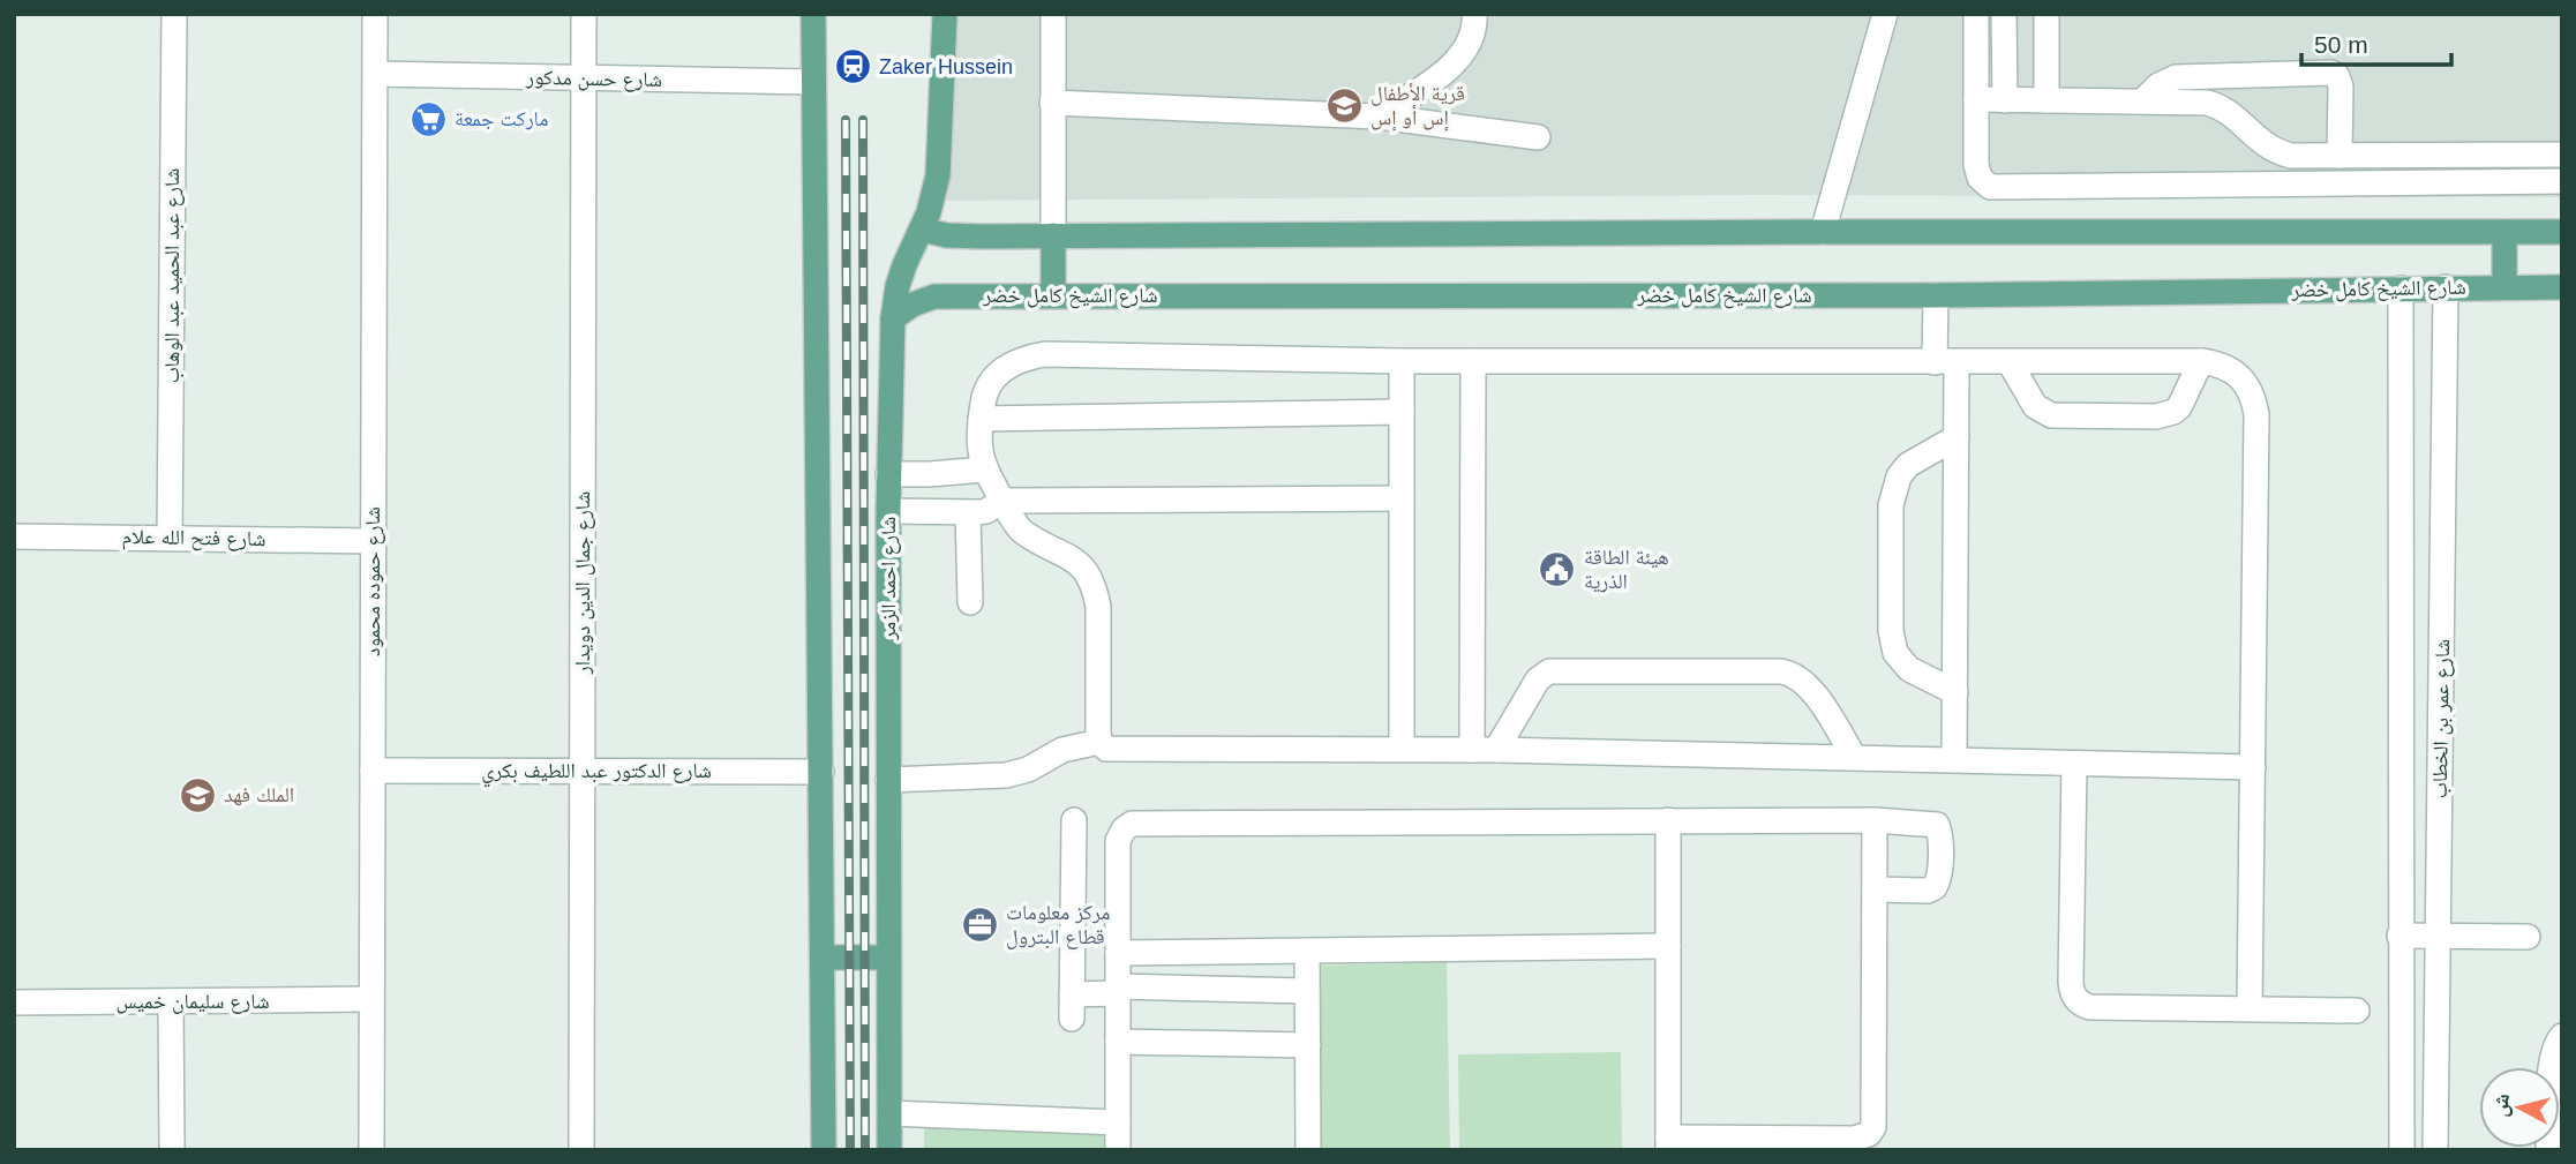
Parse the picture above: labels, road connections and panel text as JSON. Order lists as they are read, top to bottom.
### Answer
{
  "streets": {
    "main road": ["شارع الشيخ كامل خضر", "شارع احمد الزمر"],
    "street": [
      "شارع حسن مدكور",
      "شارع عبد الحميد عبد الوهاب",
      "شارع فتح الله علام",
      "شارع حموده محمود",
      "شارع جمال الدين دويدار",
      "شارع عمر بن الخطاب",
      "شارع الدكتور عبد اللطيف بكري",
      "شارع سليمان خميس"
    ]
  },
  "crossings": [
    ["شارع حسن مدكور", "شارع حموده محمود"],
    ["شارع حسن مدكور", "شارع جمال الدين دويدار"],
    ["شارع عبد الحميد عبد الوهاب", "شارع فتح الله علام"],
    ["شارع الشيخ كامل خضر", "شارع احمد الزمر"],
    ["شارع الشيخ كامل خضر", "شارع عمر بن الخطاب"],
    ["شارع فتح الله علام", "شارع حموده محمود"],
    ["شارع حموده محمود", "شارع الدكتور عبد اللطيف بكري"],
    ["شارع حموده محمود", "شارع سليمان خميس"],
    ["شارع جمال الدين دويدار", "شارع الدكتور عبد اللطيف بكري"]
  ],
  "places": {
    "station": ["Zaker Hussein"],
    "school or university": ["قرية الأطفال إس أو إس", "الملك فهد"],
    "supermarket": ["ماركت جمعة"],
    "public building": ["هيئة الطاقة الذرية"],
    "office": ["مركز معلومات قطاع البترول"]
  },
  "scale_bar": "50 m",
  "north": "left"
}
